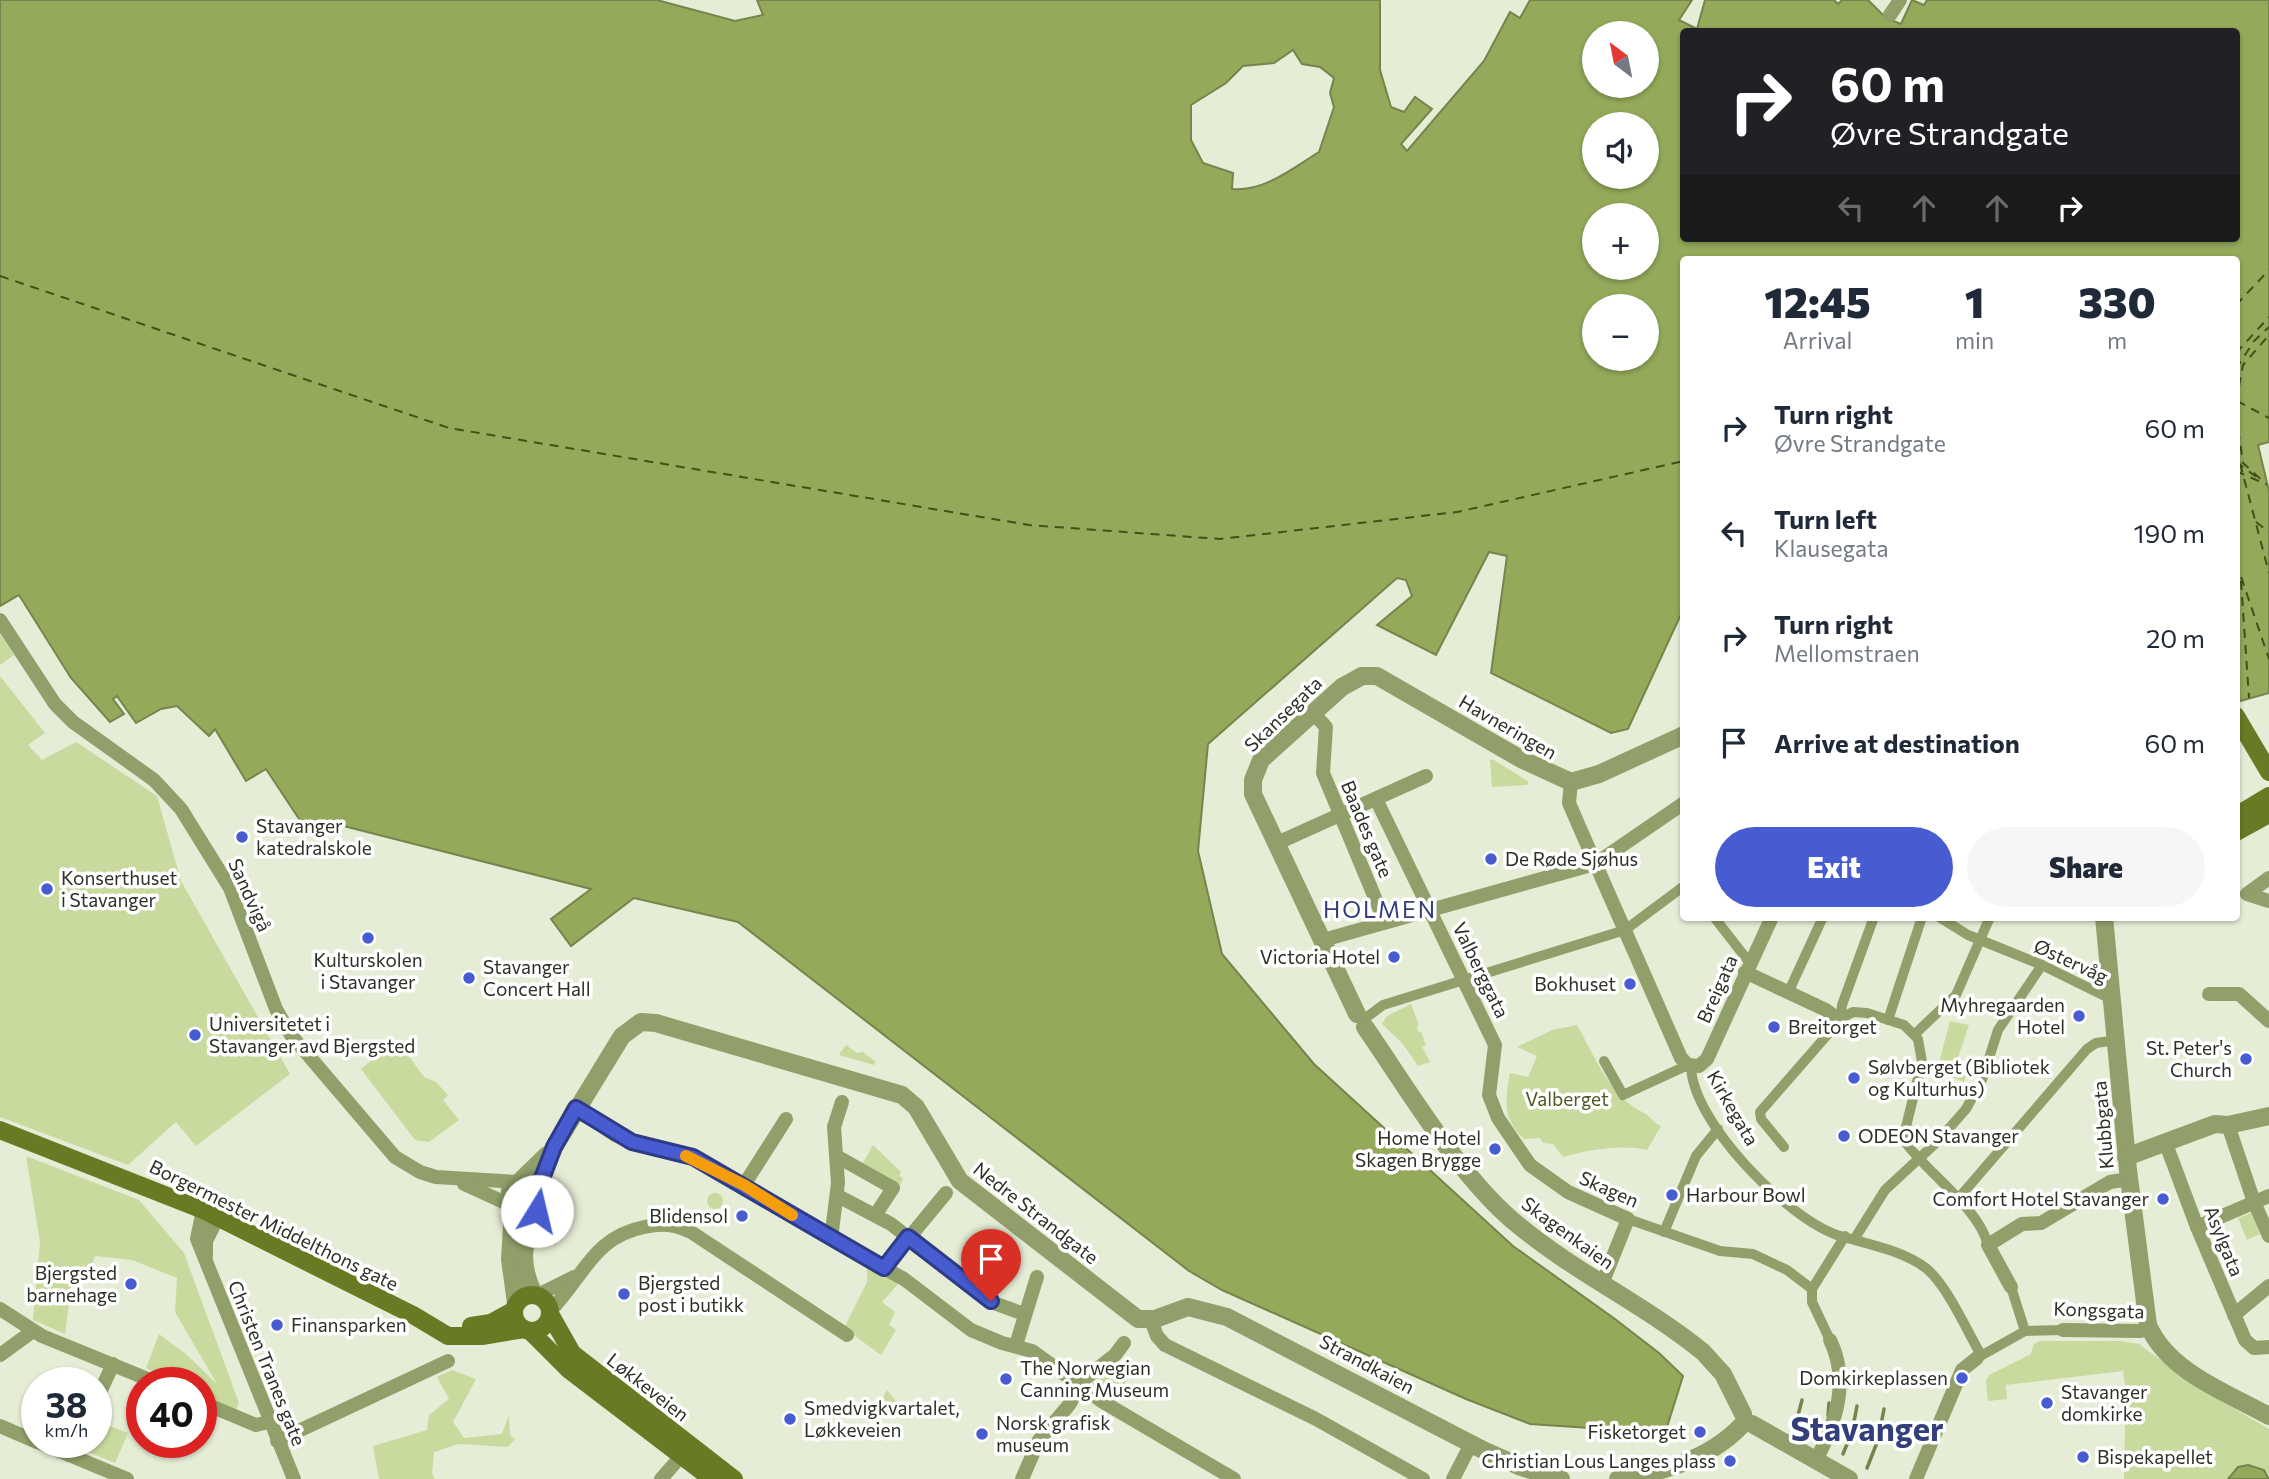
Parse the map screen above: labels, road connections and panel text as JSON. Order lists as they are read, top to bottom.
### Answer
{
  "streets": {
    "main road": ["Borgermester Middelthons gate", "Løkkeveien"],
    "street": [
      "Skansegata",
      "Havneringen",
      "Baades gate",
      "Sandvigå",
      "Østervåg",
      "Valberggata",
      "Breigata",
      "Kirkegata",
      "Klubbgata",
      "Skagen",
      "Nedre Strandgate",
      "Skagenkaien",
      "Asylgata",
      "Kongsgata",
      "Christen Tranes gate",
      "Strandkaien"
    ]
  },
  "crossings": [
    ["Skansegata", "Havneringen"],
    ["Skansegata", "Baades gate"],
    ["Skansegata", "Skagenkaien"],
    ["Havneringen", "Kirkegata"],
    ["Østervåg", "Klubbgata"],
    ["Valberggata", "Skagen"],
    ["Breigata", "Kirkegata"],
    ["Klubbgata", "Kongsgata"],
    ["Nedre Strandgate", "Strandkaien"],
    ["Borgermester Middelthons gate", "Christen Tranes gate"],
    ["Borgermester Middelthons gate", "Løkkeveien"]
  ],
  "districts": ["HOLMEN", "Stavanger"],
  "parks": ["Valberget"],
  "places": [
    "Stavanger katedralskole",
    "De Røde Sjøhus",
    "Konserthuset i Stavanger",
    "Kulturskolen i Stavanger",
    "Victoria Hotel",
    "Stavanger Concert Hall",
    "Bokhuset",
    "Myhregaarden Hotel",
    "Breitorget",
    "Universitetet i Stavanger avd Bjergsted",
    "St. Peter's Church",
    "Sølvberget (Bibliotek og Kulturhus)",
    "ODEON Stavanger",
    "Home Hotel Skagen Brygge",
    "Harbour Bowl",
    "Comfort Hotel Stavanger",
    "Blidensol",
    "Bjergsted barnehage",
    "Bjergsted post i butikk",
    "Finansparken",
    "Domkirkeplassen",
    "The Norwegian Canning Museum",
    "Stavanger domkirke",
    "Smedvigkvartalet, Løkkeveien",
    "Fisketorget",
    "Norsk grafisk museum",
    "Bispekapellet",
    "Christian Lous Langes plass"
  ],
  "north": "top left",
  "page": {
    "map_buttons": ["+", "−"],
    "turn": ["60 m", "Øvre Strandgate"],
    "eta": [
      "12:45",
      "Arrival",
      "1",
      "min",
      "330",
      "m"
    ],
    "list": [
      {
        "name": "Turn right",
        "note": "Øvre Strandgate",
        "value": "60 m"
      },
      {
        "name": "Turn left",
        "note": "Klausegata",
        "value": "190 m"
      },
      {
        "name": "Turn right",
        "note": "Mellomstraen",
        "value": "20 m"
      },
      {
        "name": "Arrive at destination",
        "value": "60 m"
      }
    ],
    "buttons": ["Exit", "Share"],
    "speed": "38 km/h",
    "limit": "40"
  }
}
